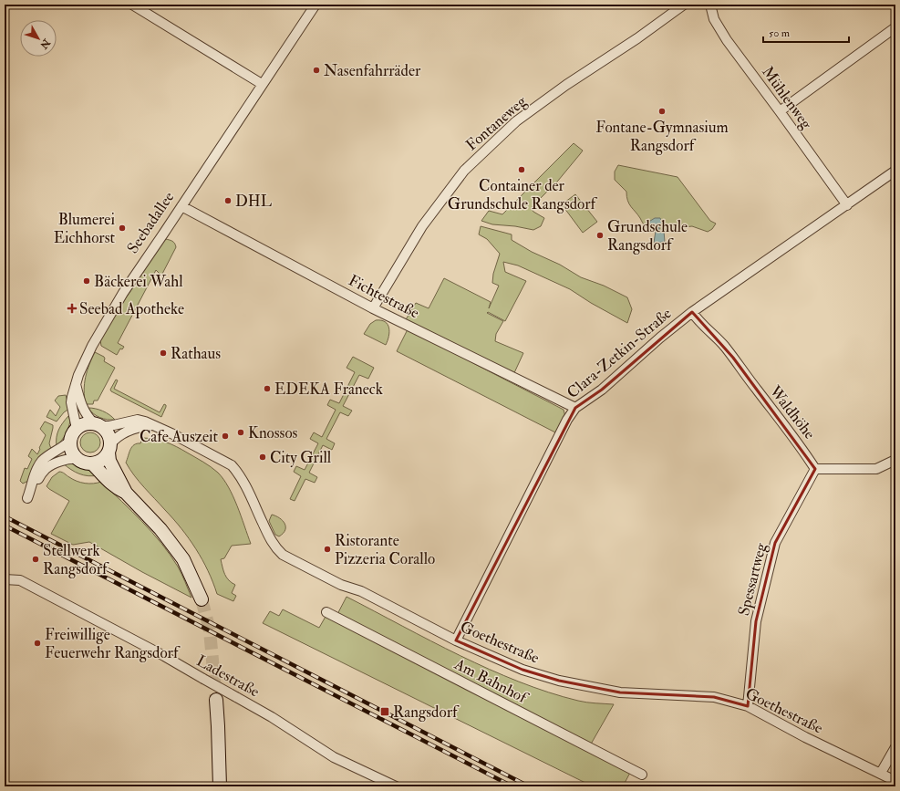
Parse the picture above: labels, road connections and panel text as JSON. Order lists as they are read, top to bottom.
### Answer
{
  "streets": {
    "street": [
      "Mühlenweg",
      "Fontaneweg",
      "Seebadallee",
      "Fichtestraße",
      "Clara-Zetkin-Straße",
      "Waldhöhe",
      "Spessartweg",
      "Goethestraße",
      "Ladestraße",
      "Am Bahnhof"
    ]
  },
  "crossings": [
    ["Mühlenweg", "Clara-Zetkin-Straße"],
    ["Fontaneweg", "Fichtestraße"],
    ["Seebadallee", "Fichtestraße"],
    ["Seebadallee", "Goethestraße"],
    ["Fichtestraße", "Clara-Zetkin-Straße"],
    ["Clara-Zetkin-Straße", "Waldhöhe"],
    ["Clara-Zetkin-Straße", "Goethestraße"],
    ["Waldhöhe", "Spessartweg"],
    ["Spessartweg", "Goethestraße"]
  ],
  "places": {
    "other": [
      "Nasenfahrräder",
      "Fontane-Gymnasium Rangsdorf",
      "Container der Grundschule Rangsdorf",
      "DHL",
      "Blumerei Eichhorst",
      "Grundschule Rangsdorf",
      "Bäckerei Wahl",
      "Rathaus",
      "EDEKA Franeck",
      "Knossos",
      "Cafe Auszeit",
      "City Grill",
      "Ristorante Pizzeria Corallo",
      "Stellwerk Rangsdorf",
      "Freiwillige Feuerwehr Rangsdorf"
    ],
    "health": ["Seebad Apotheke"],
    "transit": ["Rangsdorf"]
  },
  "scale_bar": "50 m",
  "north": "bottom right"
}
